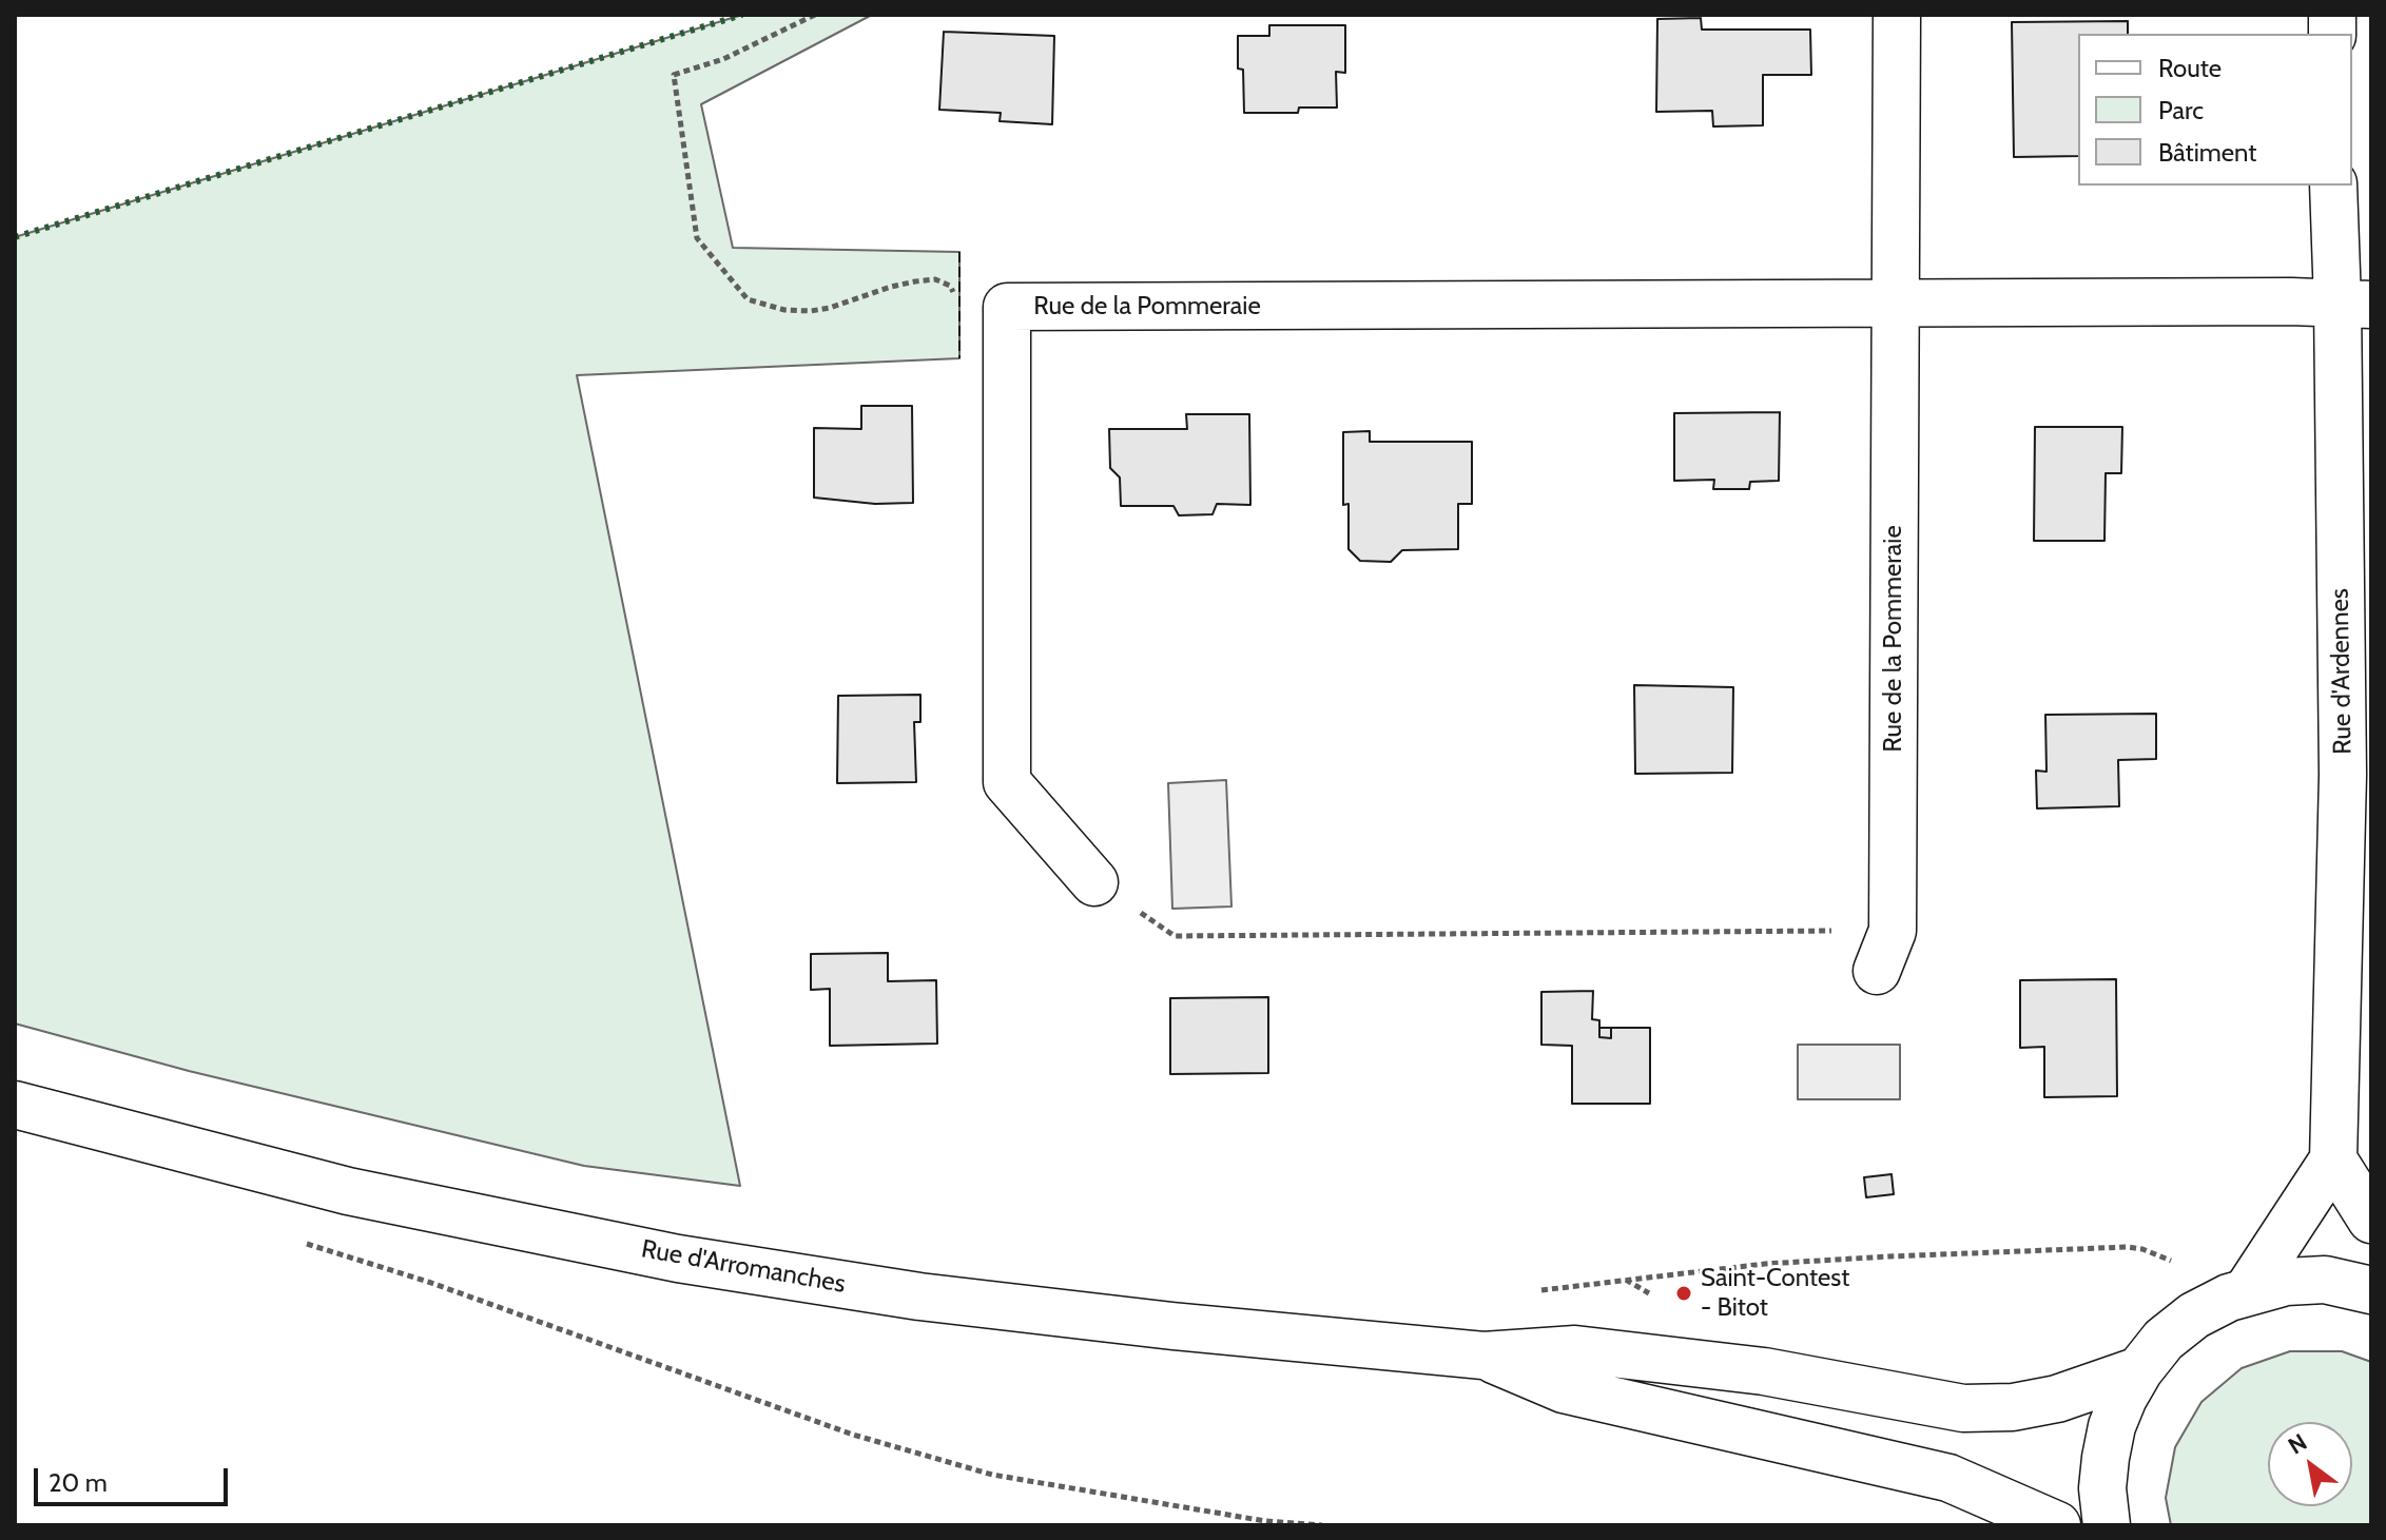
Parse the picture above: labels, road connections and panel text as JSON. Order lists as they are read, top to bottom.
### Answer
{
  "streets": {
    "street": ["Rue de la Pommeraie", "Rue d'Ardennes", "Rue d'Arromanches"]
  },
  "crossings": [
    ["Rue de la Pommeraie", "Rue d'Ardennes"]
  ],
  "places": ["Saint-Contest - Bitot"],
  "legend": ["Route", "Parc", "Bâtiment"],
  "scale_bar": "20 m",
  "north": "top left"
}
